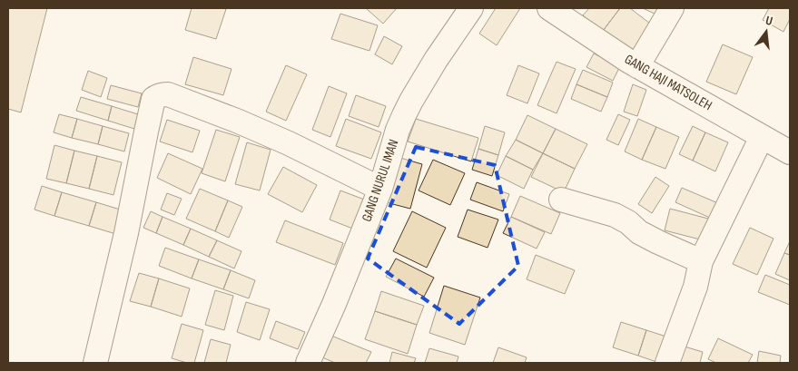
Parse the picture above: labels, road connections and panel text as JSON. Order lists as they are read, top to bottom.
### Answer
{
  "streets": {
    "street": ["GANG HAJI MATSOLEH", "GANG NURUL IMAN"]
  },
  "north": "top"
}
